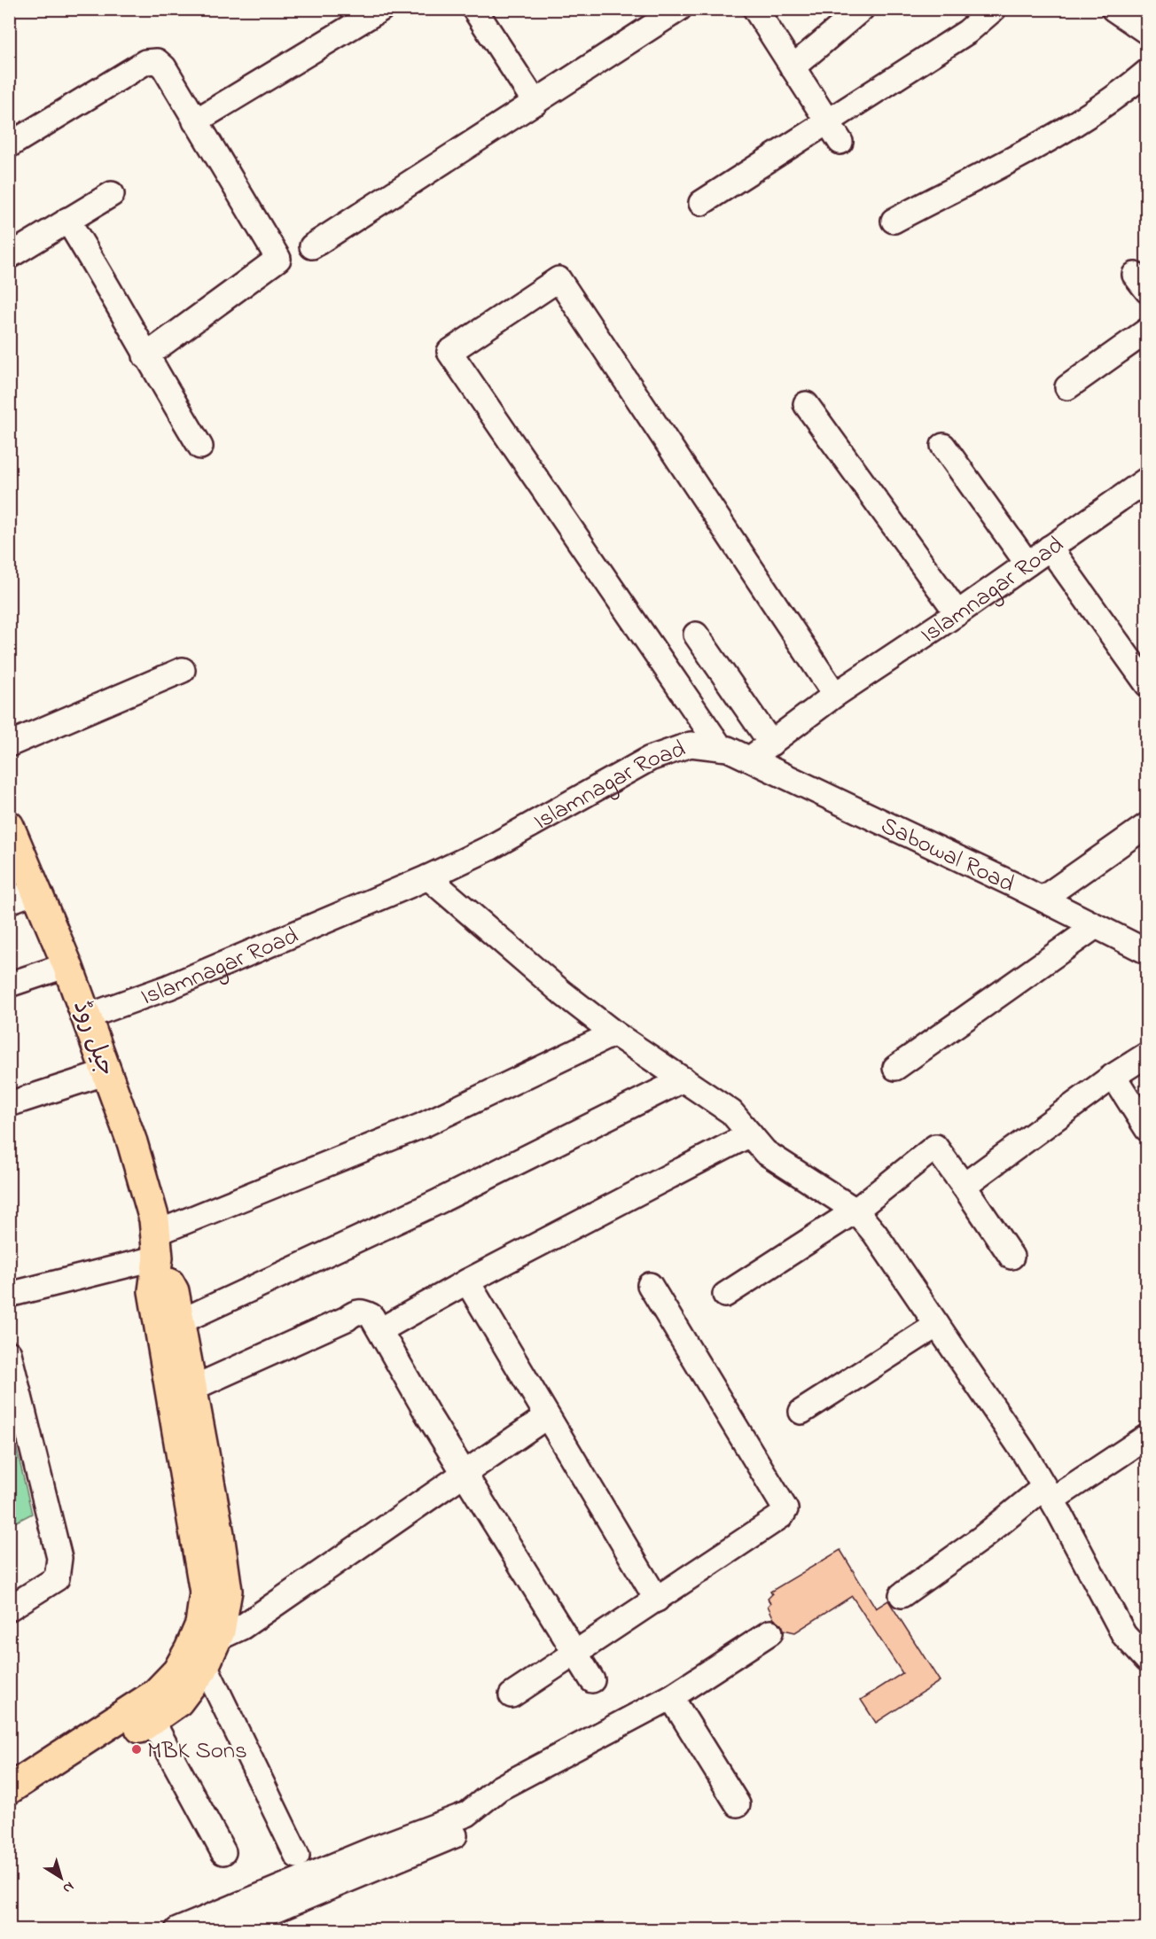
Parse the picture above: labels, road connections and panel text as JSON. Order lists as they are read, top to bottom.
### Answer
{
  "streets": {
    "main road": ["جیل روڈ"],
    "street": ["Islamnagar Road", "Sabowal Road"]
  },
  "crossings": [
    ["Islamnagar Road", "Sabowal Road"],
    ["Islamnagar Road", "جیل روڈ"]
  ],
  "places": ["MBK Sons"],
  "north": "bottom right"
}
